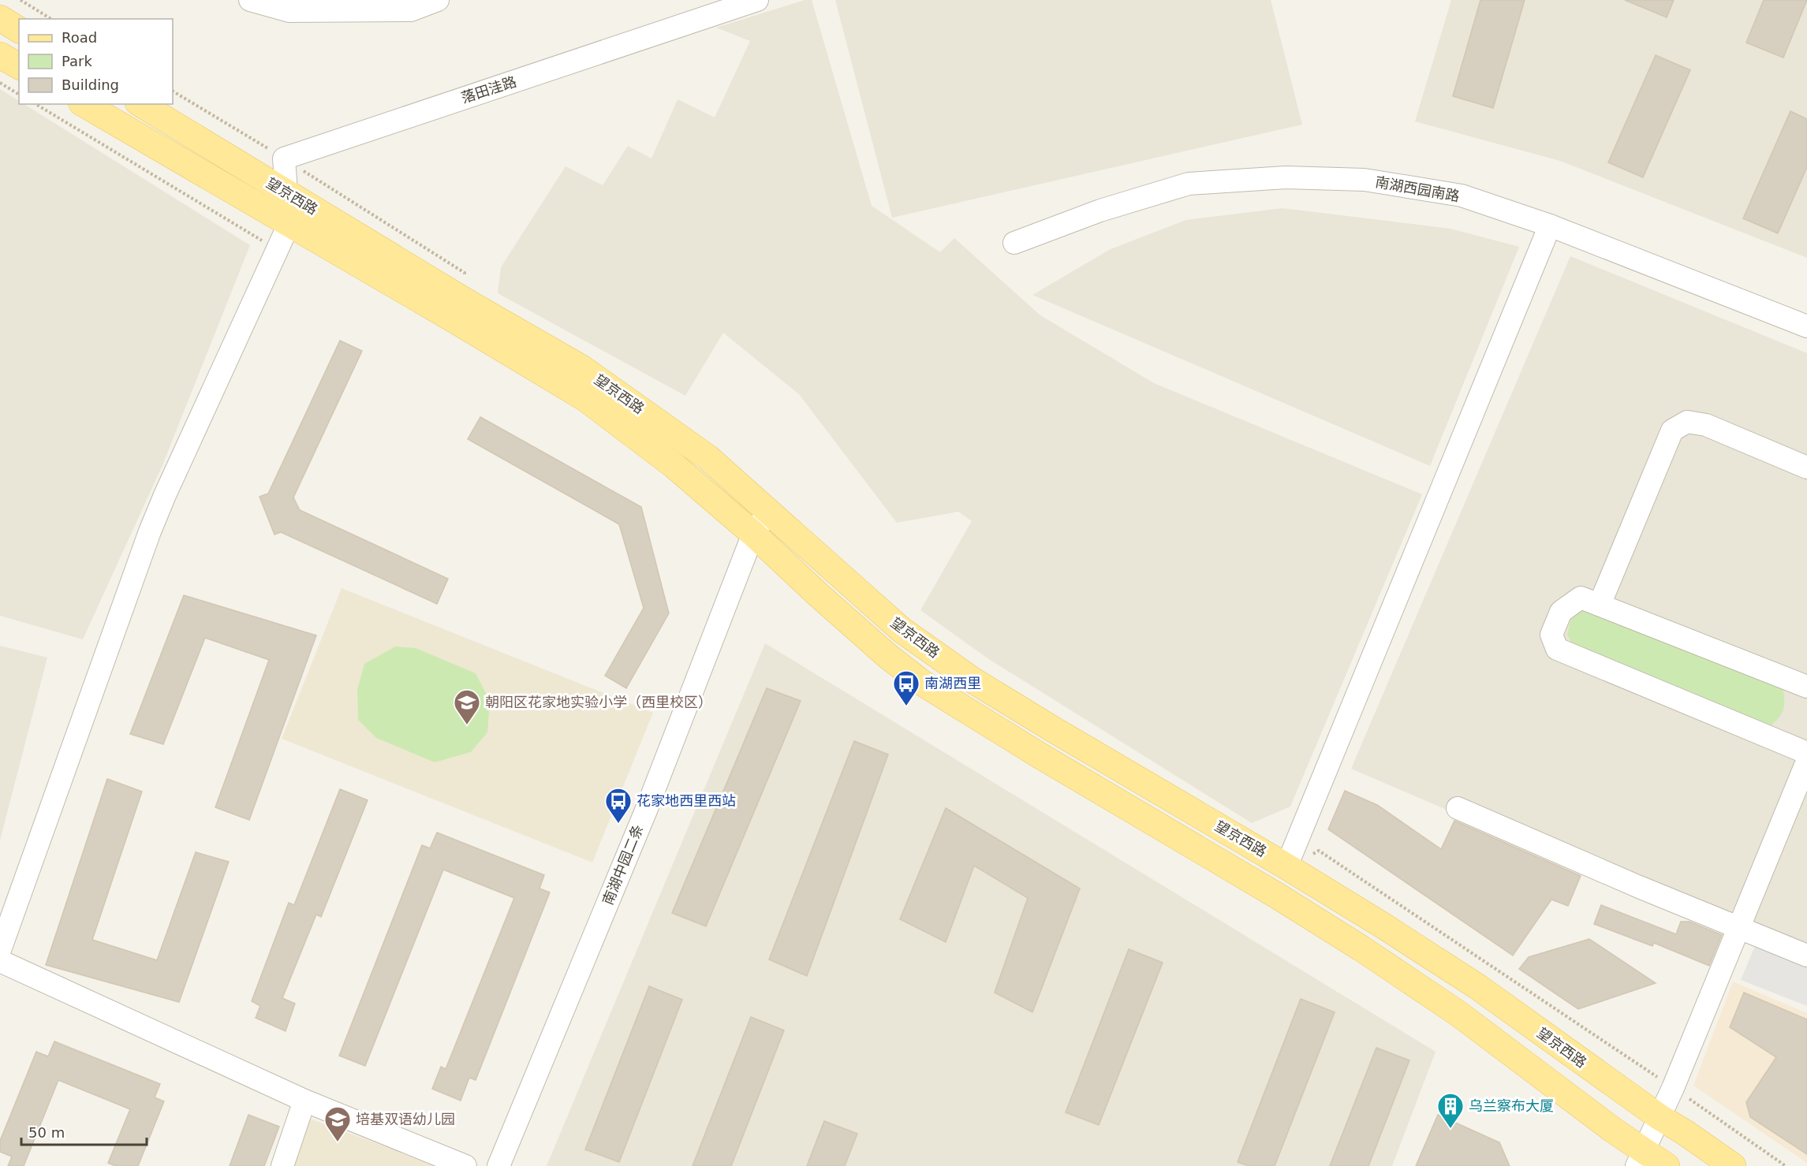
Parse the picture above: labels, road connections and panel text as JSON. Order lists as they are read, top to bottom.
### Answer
{
  "streets": {
    "main road": ["望京西路"],
    "street": ["落田洼路", "南湖西园南路", "南湖中园二条"]
  },
  "crossings": [
    ["望京西路", "南湖中园二条"]
  ],
  "places": {
    "bus stop": ["南湖西里", "花家地西里西站"],
    "school or university": ["朝阳区花家地实验小学（西里校区）", "培基双语幼儿园"],
    "building": ["乌兰察布大厦"]
  },
  "legend": ["Road", "Park", "Building"],
  "scale_bar": "50 m"
}
